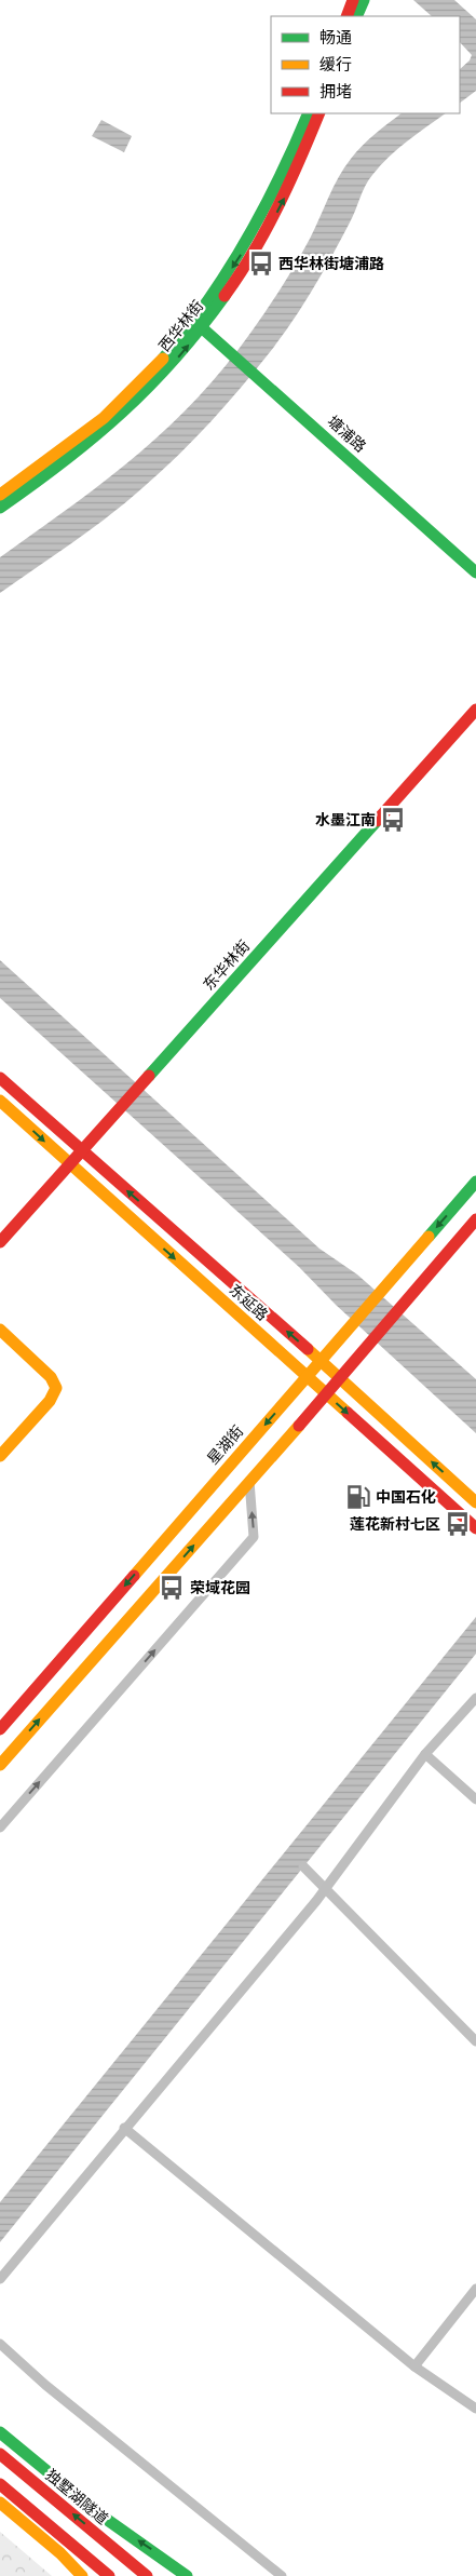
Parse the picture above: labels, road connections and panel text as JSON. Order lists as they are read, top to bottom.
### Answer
{
  "streets": {
    "main road": [
      "西华林街",
      "塘浦路",
      "东华林街",
      "东延路",
      "星湖街",
      "独墅湖隧道"
    ]
  },
  "crossings": [
    ["西华林街", "塘浦路"],
    ["东华林街", "东延路"],
    ["东延路", "星湖街"]
  ],
  "places": {
    "bus stop": [
      "西华林街塘浦路",
      "水墨江南",
      "莲花新村七区",
      "荣域花园"
    ],
    "fuel station": ["中国石化"]
  },
  "legend": ["畅通", "缓行", "拥堵"]
}
